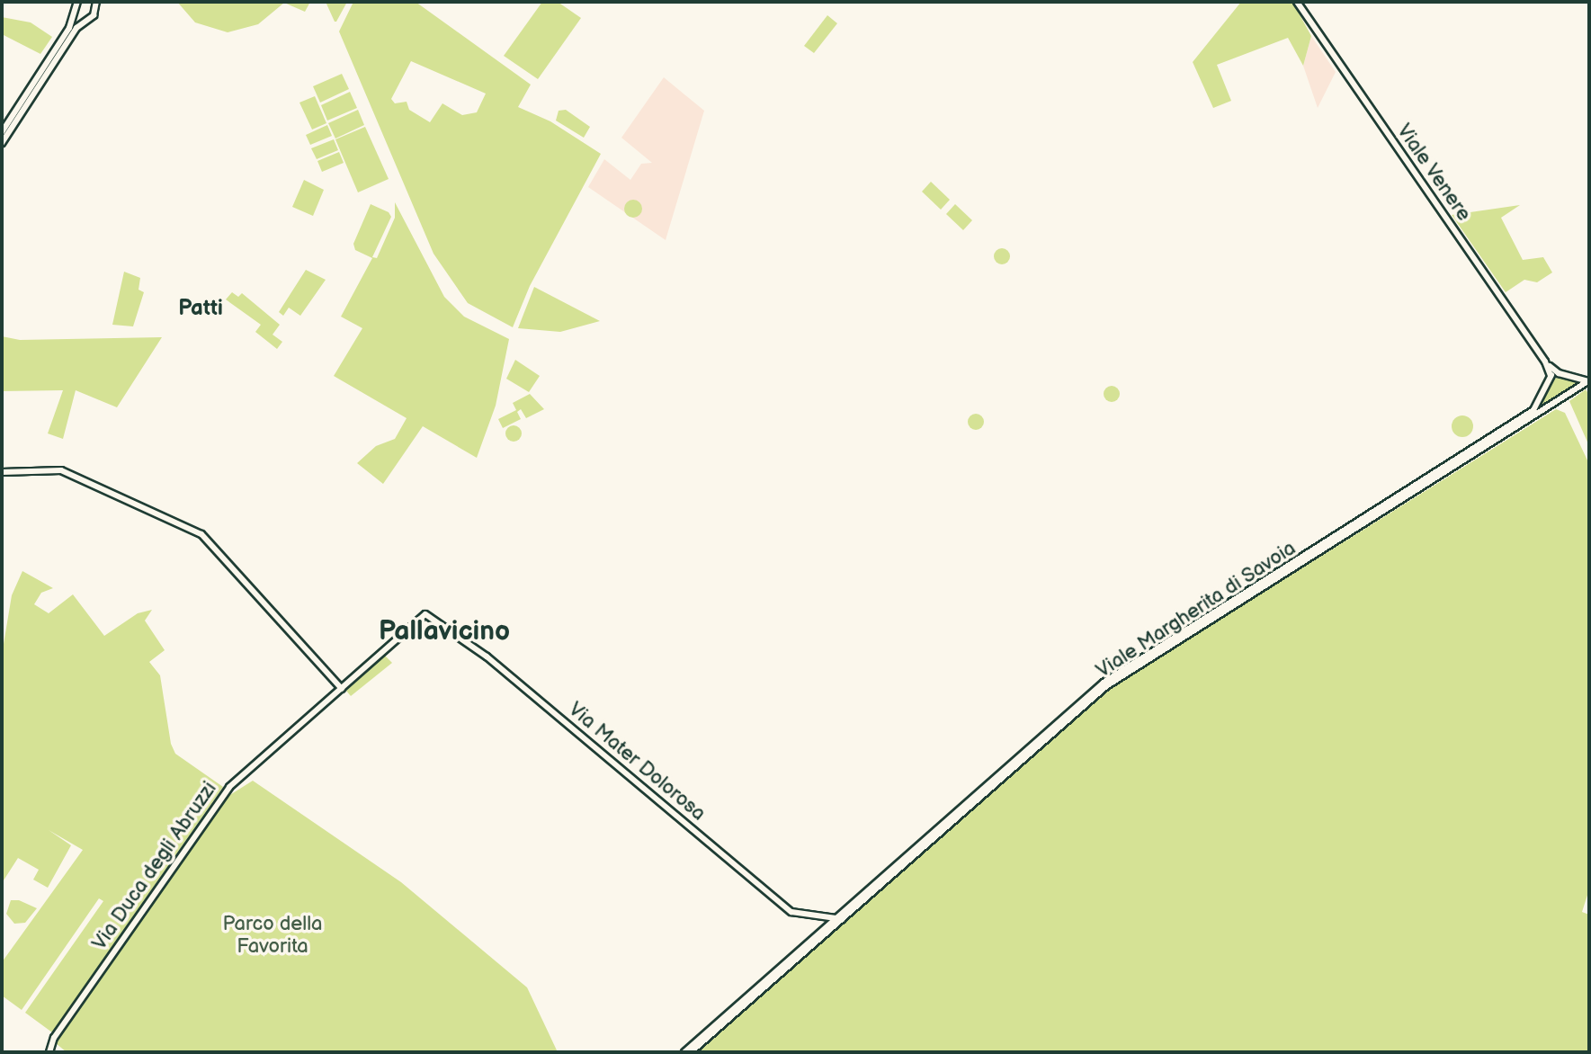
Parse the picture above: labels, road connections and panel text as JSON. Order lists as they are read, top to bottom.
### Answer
{
  "streets": {
    "street": [
      "Viale Venere",
      "Viale Margherita di Savoia",
      "Via Mater Dolorosa",
      "Via Duca degli Abruzzi"
    ]
  },
  "crossings": [
    ["Viale Margherita di Savoia", "Via Mater Dolorosa"],
    ["Via Mater Dolorosa", "Via Duca degli Abruzzi"]
  ],
  "districts": ["Patti", "Pallavicino"],
  "parks": ["Parco della Favorita"]
}
